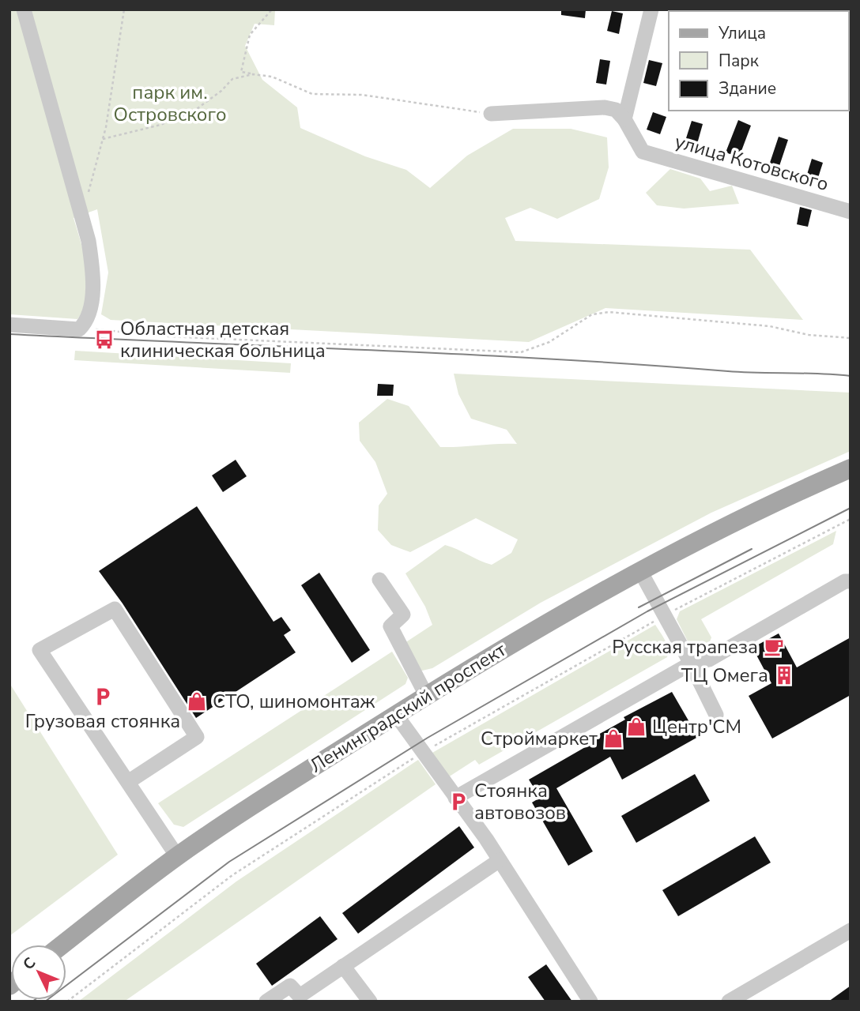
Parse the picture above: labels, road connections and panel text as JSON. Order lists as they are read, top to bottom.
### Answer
{
  "streets": {
    "main road": ["Ленинградский проспект"],
    "street": ["улица Котовского"]
  },
  "parks": ["парк им. Островского"],
  "places": {
    "bus stop": ["Областная детская клиническая больница"],
    "cafe": ["Русская трапеза"],
    "building": ["ТЦ Омега"],
    "parking": ["Грузовая стоянка", "Стоянка автовозов"],
    "shop": ["СТО, шиномонтаж", "Центр'СМ", "Строймаркет"]
  },
  "legend": ["Улица", "Парк", "Здание"],
  "north": "top left"
}
